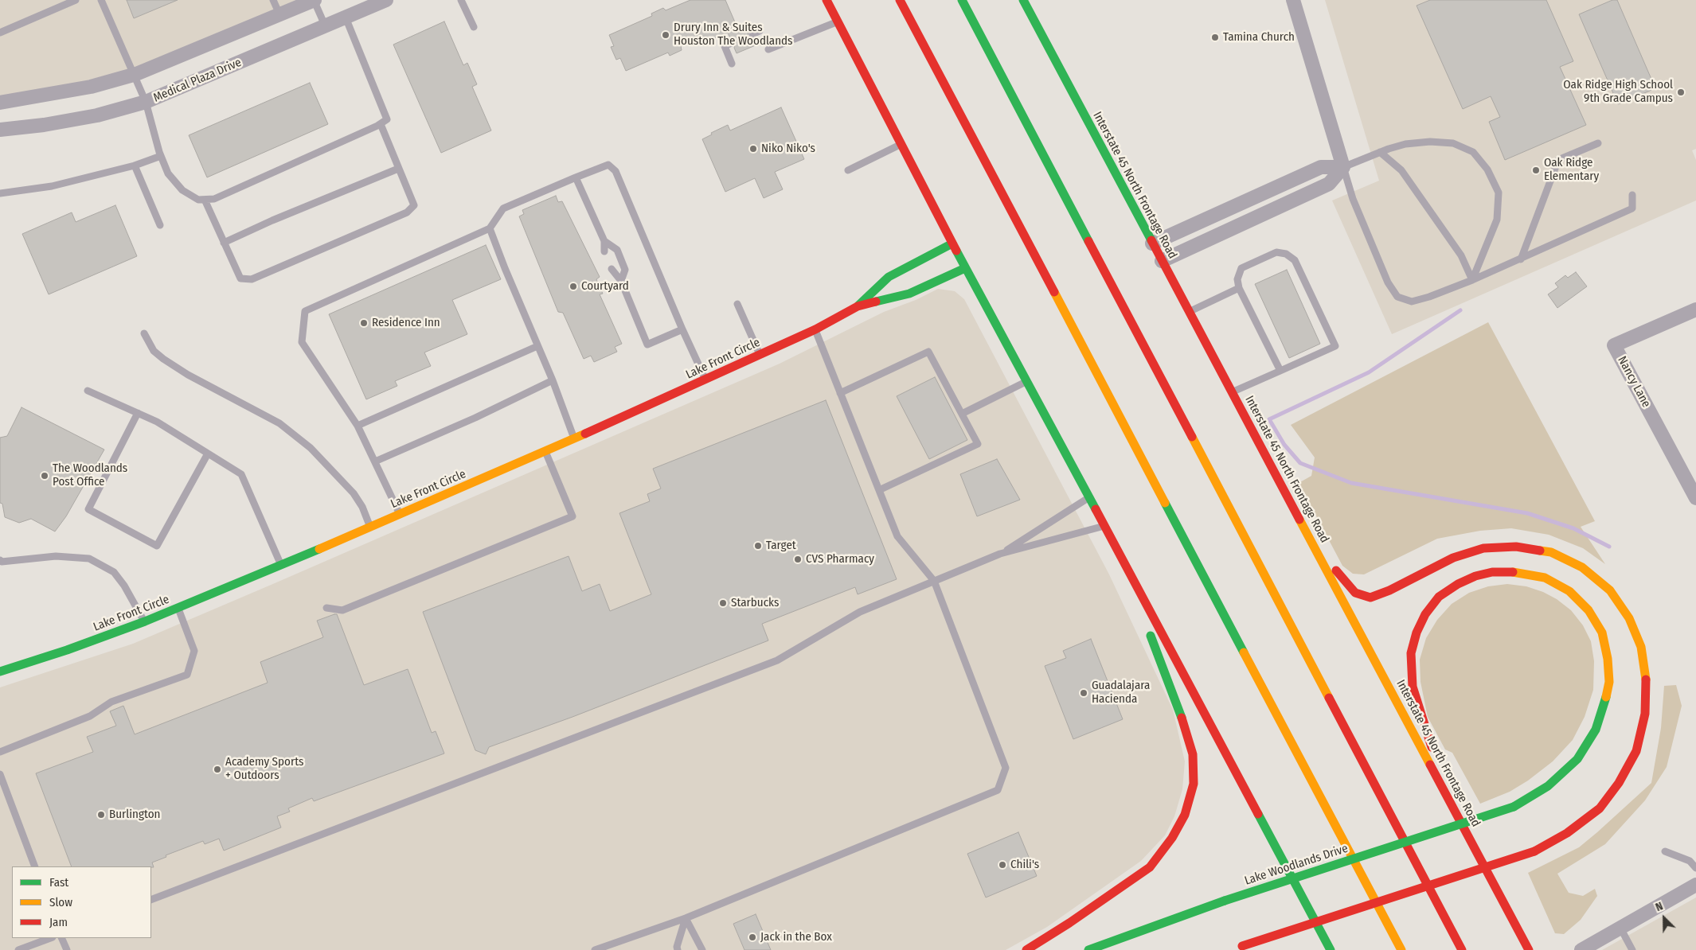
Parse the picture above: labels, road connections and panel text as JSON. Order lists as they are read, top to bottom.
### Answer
{
  "streets": {
    "main road": ["Interstate 45 North Frontage Road", "Lake Front Circle", "Lake Woodlands Drive"],
    "street": ["Medical Plaza Drive", "Nancy Lane"]
  },
  "crossings": [
    ["Interstate 45 North Frontage Road", "Lake Woodlands Drive"]
  ],
  "places": [
    "Drury Inn & Suites Houston The Woodlands",
    "Tamina Church",
    "Oak Ridge High School 9th Grade Campus",
    "Niko Niko's",
    "Oak Ridge Elementary",
    "Courtyard",
    "Residence Inn",
    "The Woodlands Post Office",
    "Target",
    "CVS Pharmacy",
    "Starbucks",
    "Guadalajara Hacienda",
    "Academy Sports + Outdoors",
    "Burlington",
    "Chili's",
    "Jack in the Box"
  ],
  "legend": ["Fast", "Slow", "Jam"],
  "north": "top left"
}
